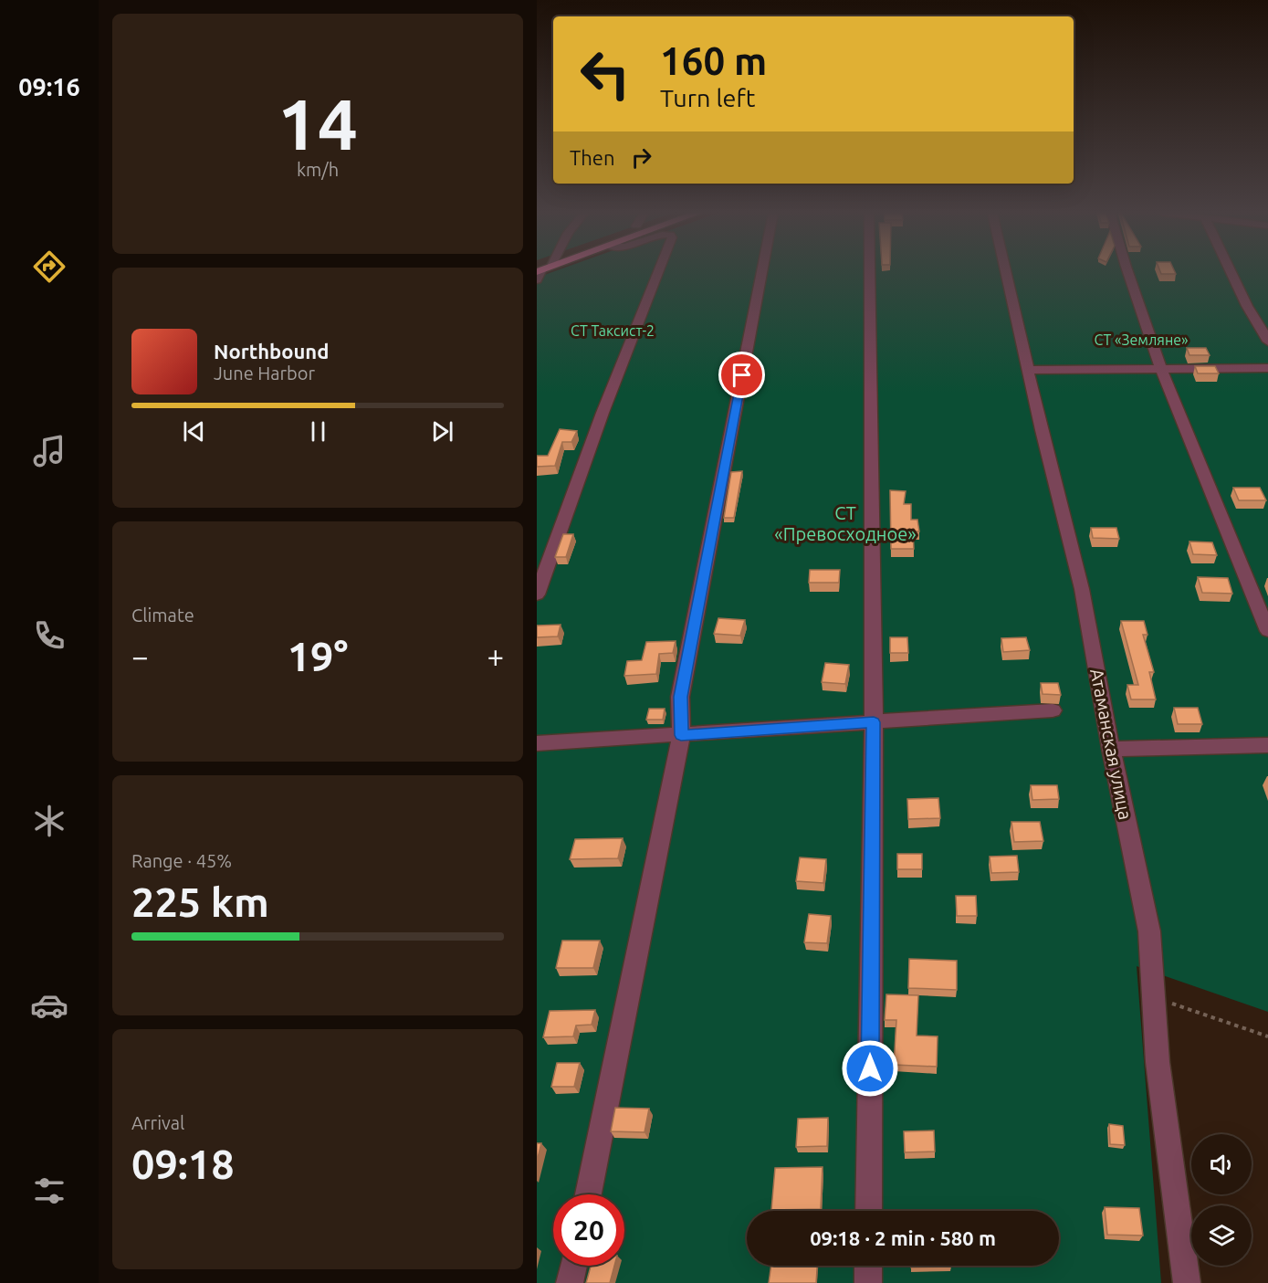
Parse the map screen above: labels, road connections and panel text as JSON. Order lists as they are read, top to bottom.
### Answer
{
  "streets": {
    "street": ["Атаманская улица"]
  },
  "parks": ["СТ Таксист-2", "СТ «Земляне»", "СТ «Превосходное»"],
  "page": {
    "tabs": "09:16",
    "tile": [
      ["14", "km/h"],
      "Climate",
      ["Range · 45%", "225 km"],
      ["Arrival", "09:18"]
    ],
    "turn": ["160 m", "Turn left"],
    "then": "Then",
    "song": ["Northbound", "June Harbor"],
    "heat": ["−", "19°", "+"],
    "limit": "20",
    "trip": "09:18 · 2 min · 580 m"
  }
}
